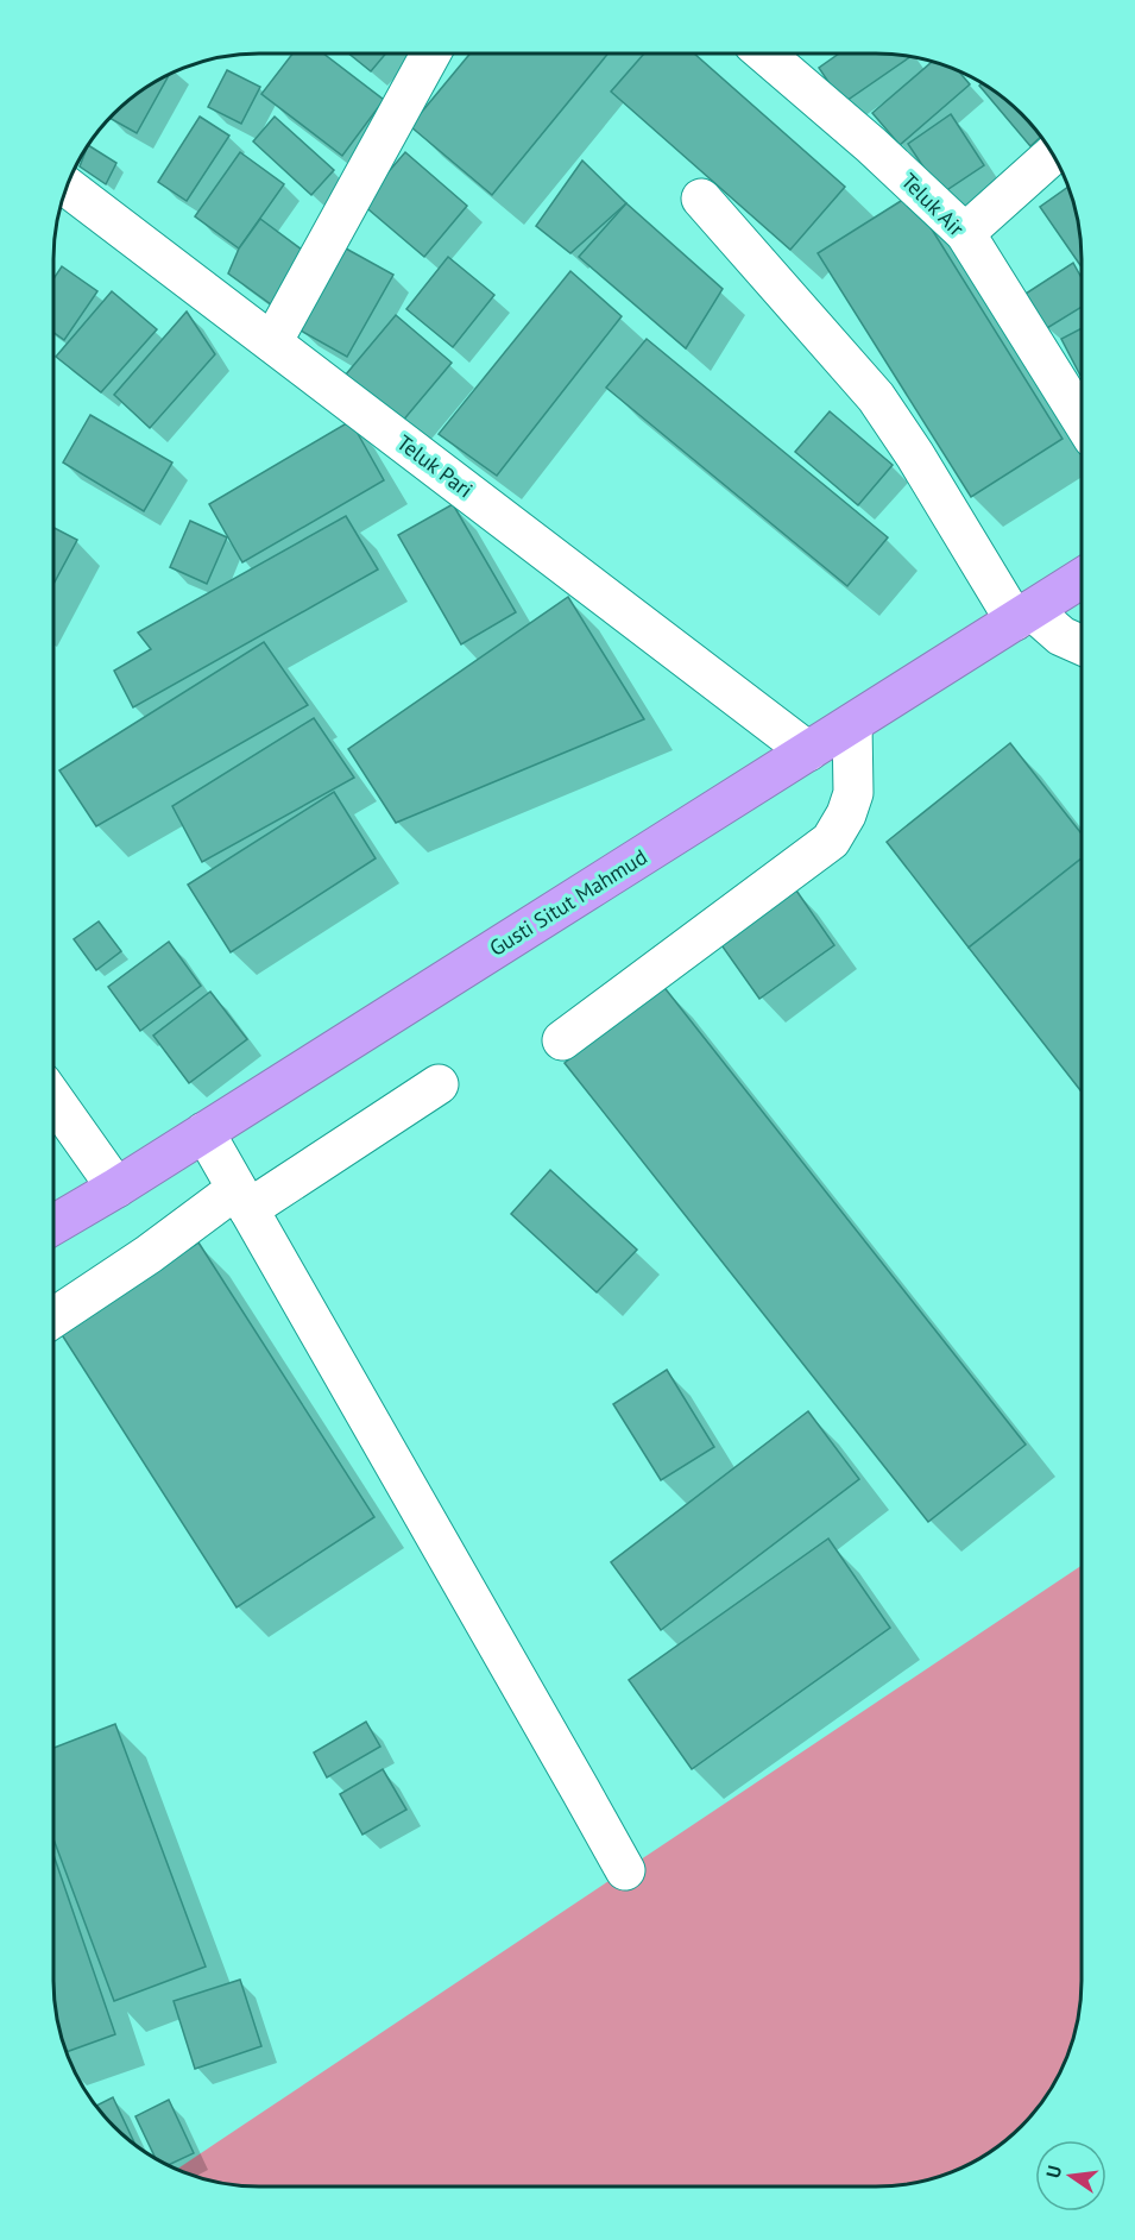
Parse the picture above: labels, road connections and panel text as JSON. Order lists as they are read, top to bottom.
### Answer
{
  "streets": {
    "highway": ["Gusti Situt Mahmud"],
    "street": ["Teluk Air", "Teluk Pari"]
  },
  "crossings": [
    ["Teluk Pari", "Gusti Situt Mahmud"]
  ],
  "north": "left"
}
